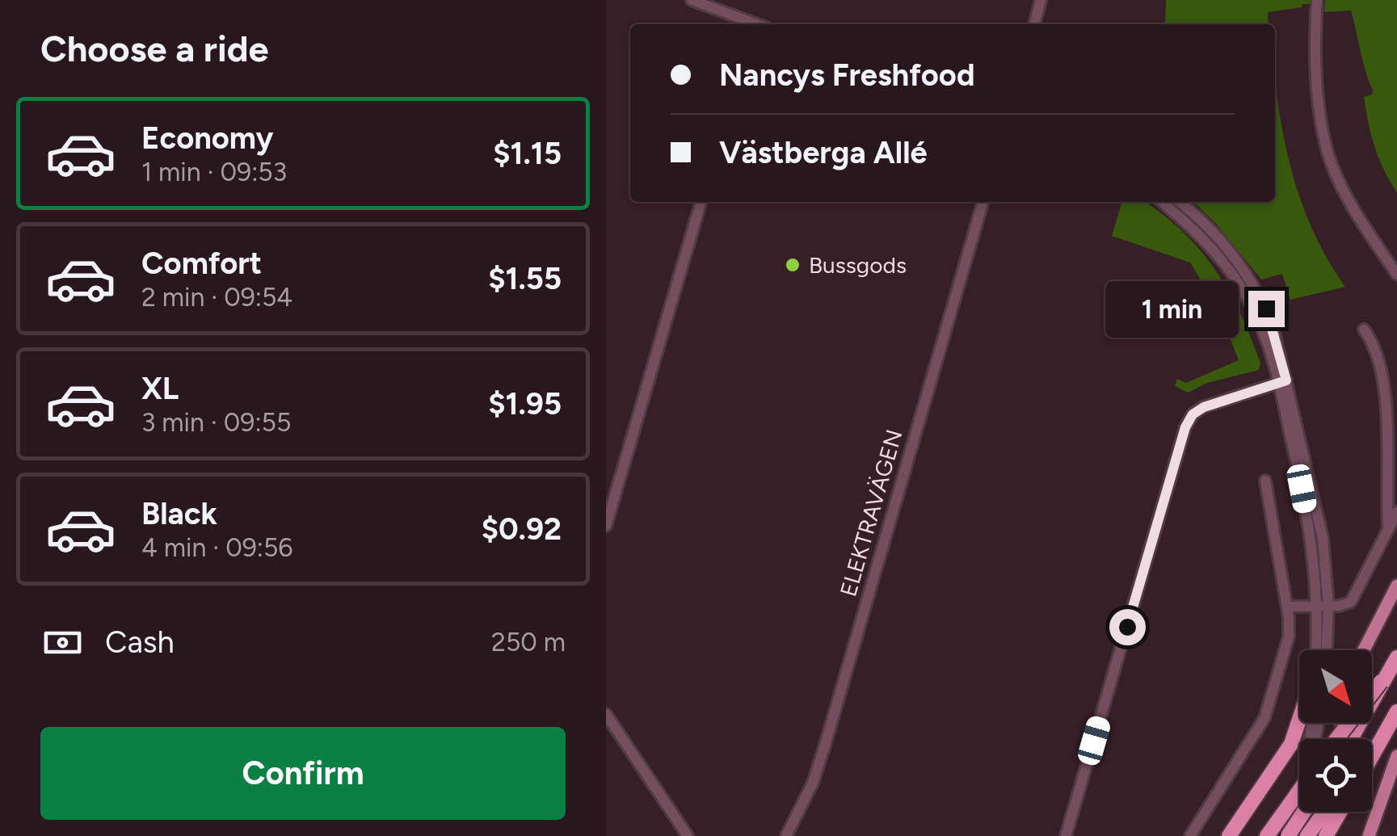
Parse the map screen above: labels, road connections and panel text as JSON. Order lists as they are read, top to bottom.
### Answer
{
  "streets": {
    "street": ["ELEKTRAVÄGEN"]
  },
  "places": ["Bussgods"],
  "north": "bottom right",
  "page": {
    "heading": "Choose a ride",
    "banner": ["Nancys Freshfood", "Västberga Allé"],
    "list": [
      {
        "name": "Economy",
        "note": "1 min · 09:53",
        "value": "$1.15"
      },
      {
        "name": "Comfort",
        "note": "2 min · 09:54",
        "value": "$1.55"
      },
      {
        "name": "XL",
        "note": "3 min · 09:55",
        "value": "$1.95"
      },
      {
        "name": "Black",
        "note": "4 min · 09:56",
        "value": "$0.92"
      }
    ],
    "bubble": "1 min",
    "pay": ["Cash", "250 m"],
    "buttons": "Confirm"
  }
}
